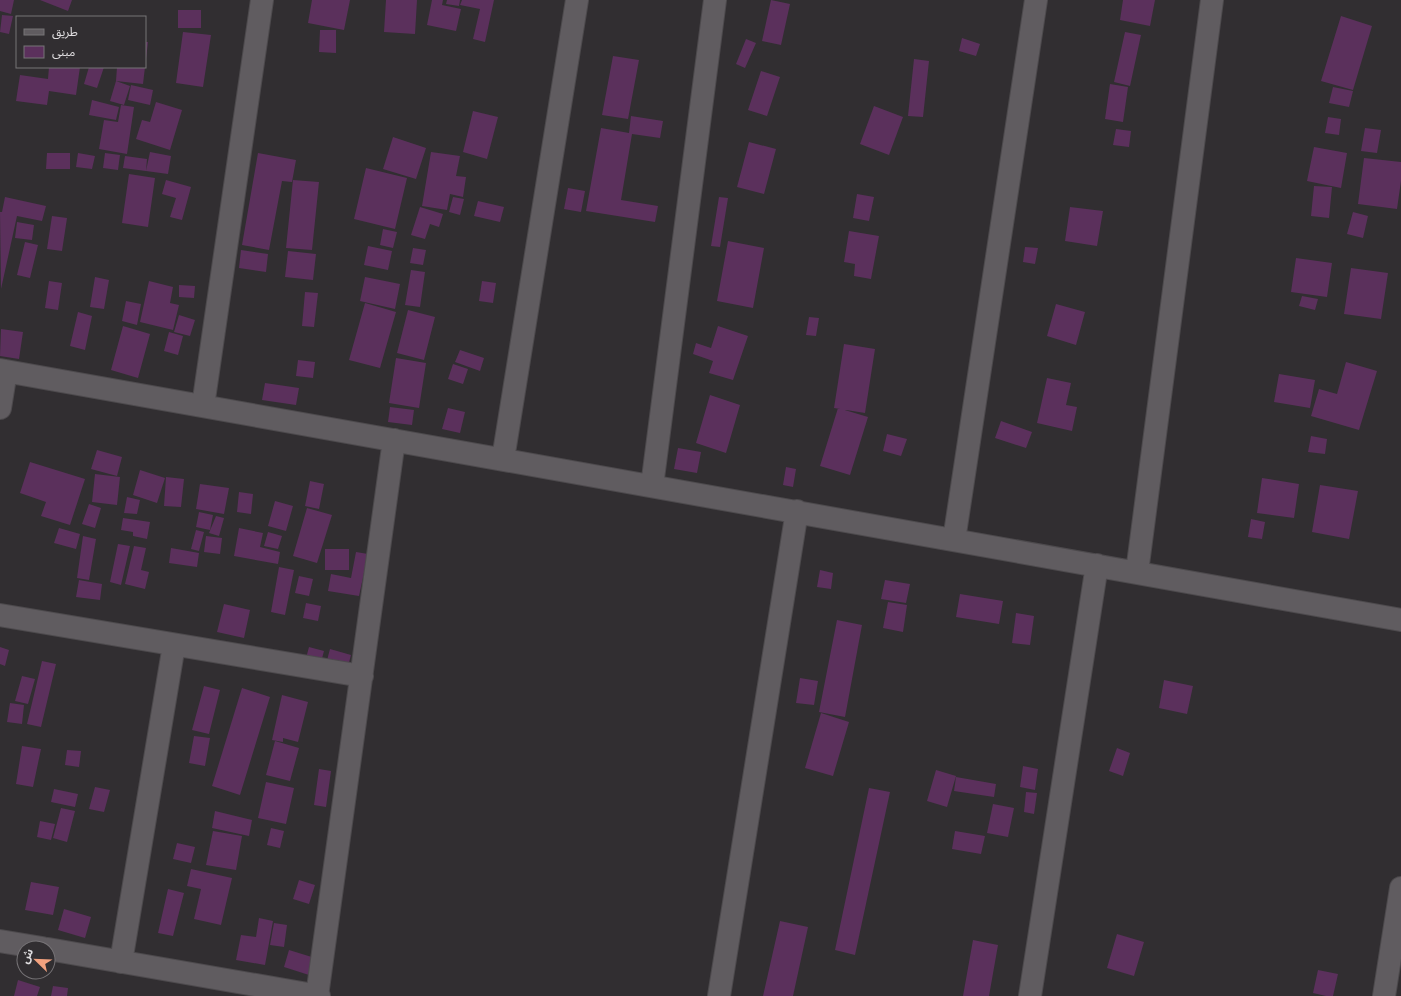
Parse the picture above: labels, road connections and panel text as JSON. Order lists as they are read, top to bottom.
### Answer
{
  "legend": ["طريق", "مبنى"],
  "north": "top left"
}
